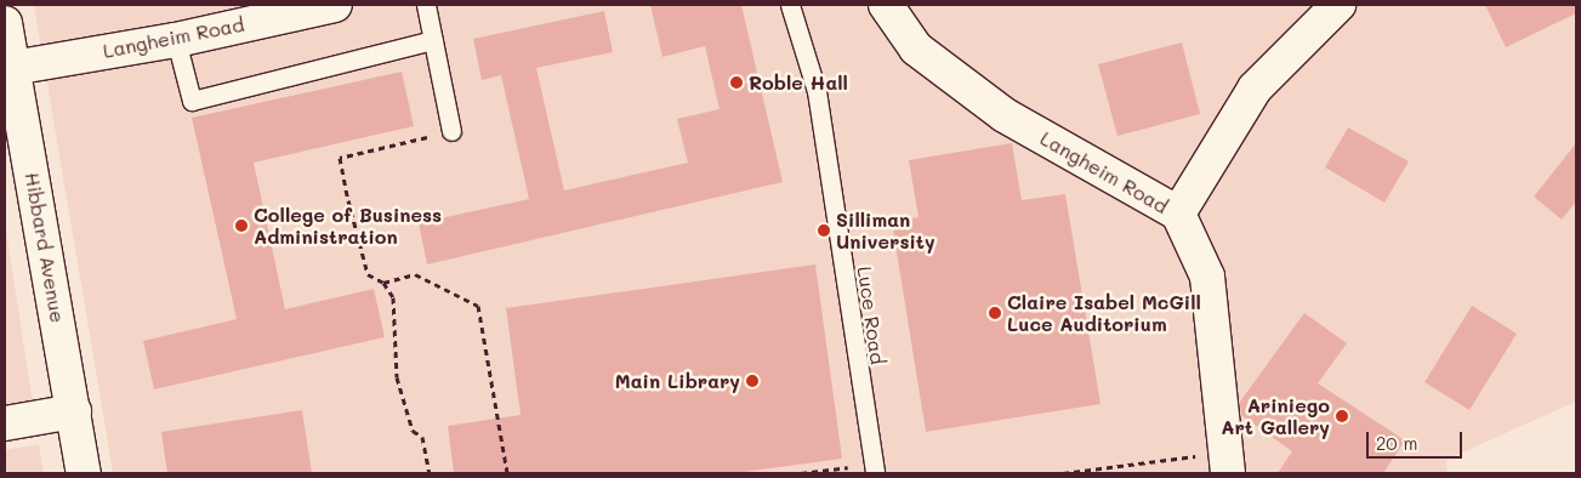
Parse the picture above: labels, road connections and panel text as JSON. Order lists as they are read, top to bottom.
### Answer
{
  "streets": {
    "street": ["Langheim Road", "Hibbard Avenue"],
    "lane": ["Luce Road"]
  },
  "crossings": [
    ["Langheim Road", "Hibbard Avenue"]
  ],
  "places": [
    "Roble Hall",
    "College of Business Administration",
    "Silliman University",
    "Claire Isabel McGill Luce Auditorium",
    "Main Library",
    "Ariniego Art Gallery"
  ],
  "scale_bar": "20 m"
}
